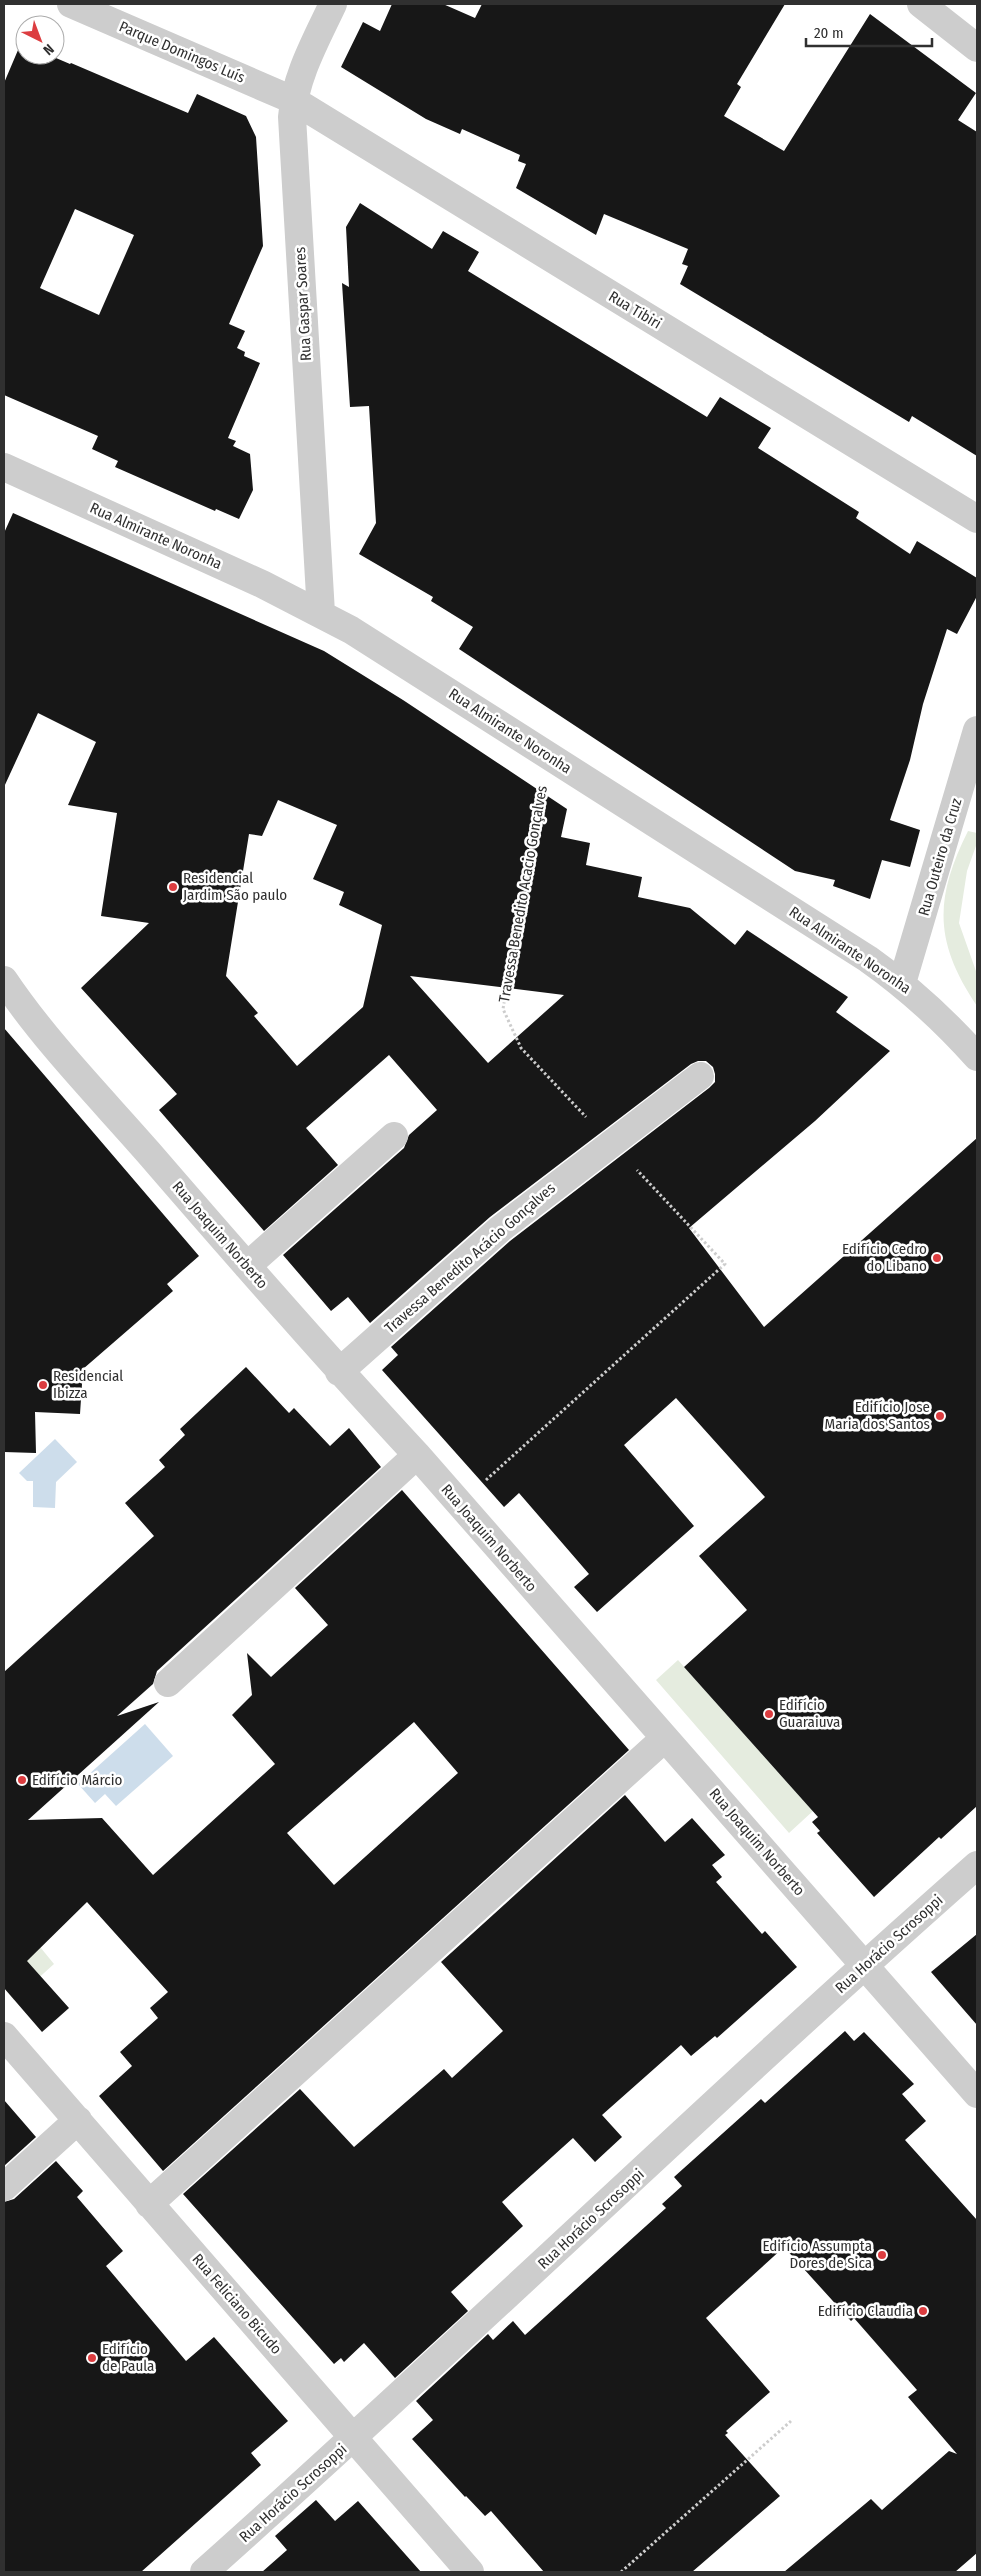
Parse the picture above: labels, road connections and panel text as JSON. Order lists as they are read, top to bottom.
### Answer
{
  "streets": {
    "street": [
      "Parque Domingos Luís",
      "Rua Gaspar Soares",
      "Rua Tibiri",
      "Rua Almirante Noronha",
      "Rua Outeiro da Cruz",
      "Rua Joaquim Norberto",
      "Travessa Benedito Acácio Gonçalves",
      "Rua Horácio Scrosoppi",
      "Rua Feliciano Bicudo"
    ],
    "path": ["Travessa Benedito Acacio Gonçalves"]
  },
  "crossings": [
    ["Parque Domingos Luís", "Rua Gaspar Soares"],
    ["Parque Domingos Luís", "Rua Tibiri"],
    ["Rua Gaspar Soares", "Rua Tibiri"],
    ["Rua Gaspar Soares", "Rua Almirante Noronha"],
    ["Rua Almirante Noronha", "Rua Outeiro da Cruz"],
    ["Rua Almirante Noronha", "Travessa Benedito Acacio Gonçalves"],
    ["Travessa Benedito Acacio Gonçalves", "Rua Joaquim Norberto"],
    ["Travessa Benedito Acacio Gonçalves", "Travessa Benedito Acácio Gonçalves"],
    ["Rua Joaquim Norberto", "Travessa Benedito Acácio Gonçalves"],
    ["Rua Joaquim Norberto", "Rua Horácio Scrosoppi"],
    ["Rua Horácio Scrosoppi", "Rua Feliciano Bicudo"]
  ],
  "places": [
    "Residencial Jardim São paulo",
    "Edifício Cedro do Libano",
    "Residencial Ibizza",
    "Edifício Jose Maria dos Santos",
    "Edifício Guaraiuva",
    "Edifício Márcio",
    "Edifício Assumpta Dores de Sica",
    "Edifício Claudia",
    "Edifício de Paula"
  ],
  "scale_bar": "20 m",
  "north": "bottom right"
}
